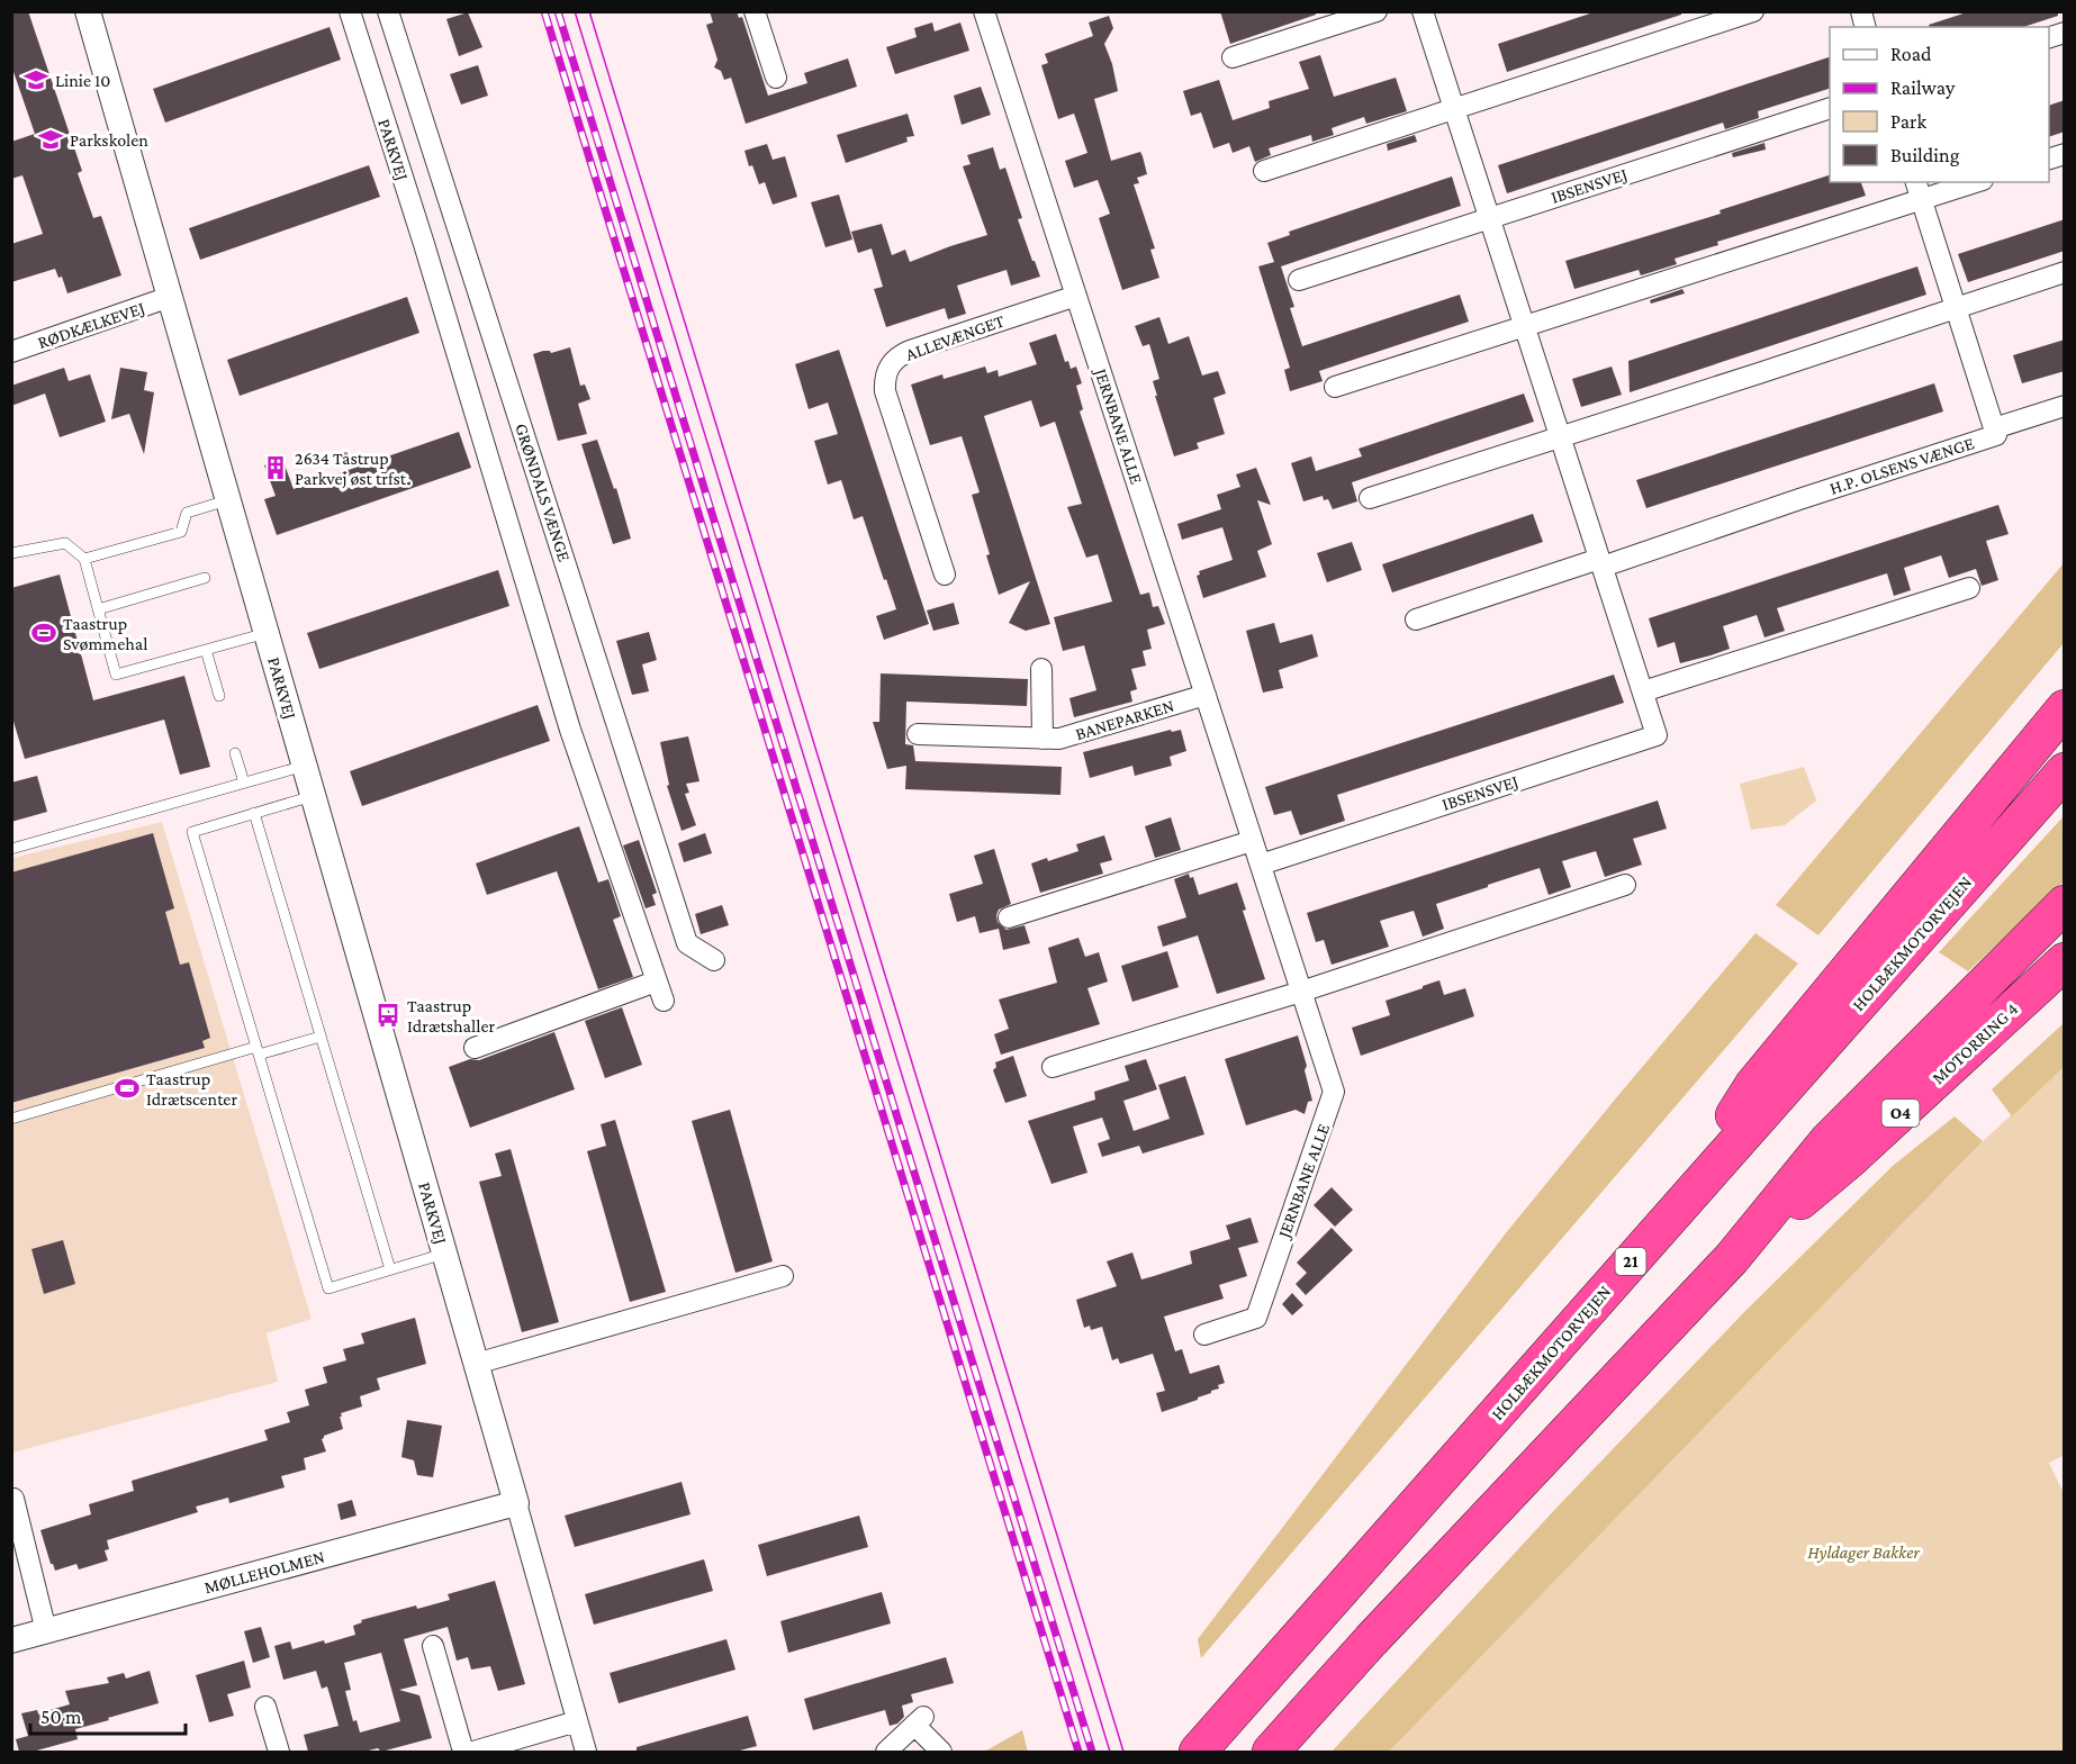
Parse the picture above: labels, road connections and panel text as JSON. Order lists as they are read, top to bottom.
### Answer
{
  "streets": {
    "highway": [
      "HOLBÆKMOTORVEJEN",
      "MOTORRING 4",
      "O4",
      "21"
    ],
    "street": [
      "PARKVEJ",
      "IBSENSVEJ",
      "RØDKÆLKEVEJ",
      "ALLEVÆNGET",
      "JERNBANE ALLE",
      "H.P. OLSENS VÆNGE",
      "GRØNDALS VÆNGE",
      "BANEPARKEN",
      "MØLLEHOLMEN"
    ]
  },
  "crossings": [
    ["PARKVEJ", "RØDKÆLKEVEJ"],
    ["PARKVEJ", "MØLLEHOLMEN"],
    ["IBSENSVEJ", "JERNBANE ALLE"],
    ["IBSENSVEJ", "H.P. OLSENS VÆNGE"],
    ["ALLEVÆNGET", "JERNBANE ALLE"],
    ["JERNBANE ALLE", "BANEPARKEN"]
  ],
  "parks": ["Hyldager Bakker"],
  "places": {
    "school or university": ["Linie 10", "Parkskolen"],
    "building": ["2634 Tåstrup Parkvej øst trfst."],
    "sports": ["Taastrup Svømmehal", "Taastrup Idrætscenter"],
    "bus stop": ["Taastrup Idrætshaller"]
  },
  "legend": [
    "Road",
    "Railway",
    "Park",
    "Building"
  ],
  "scale_bar": "50 m"
}
